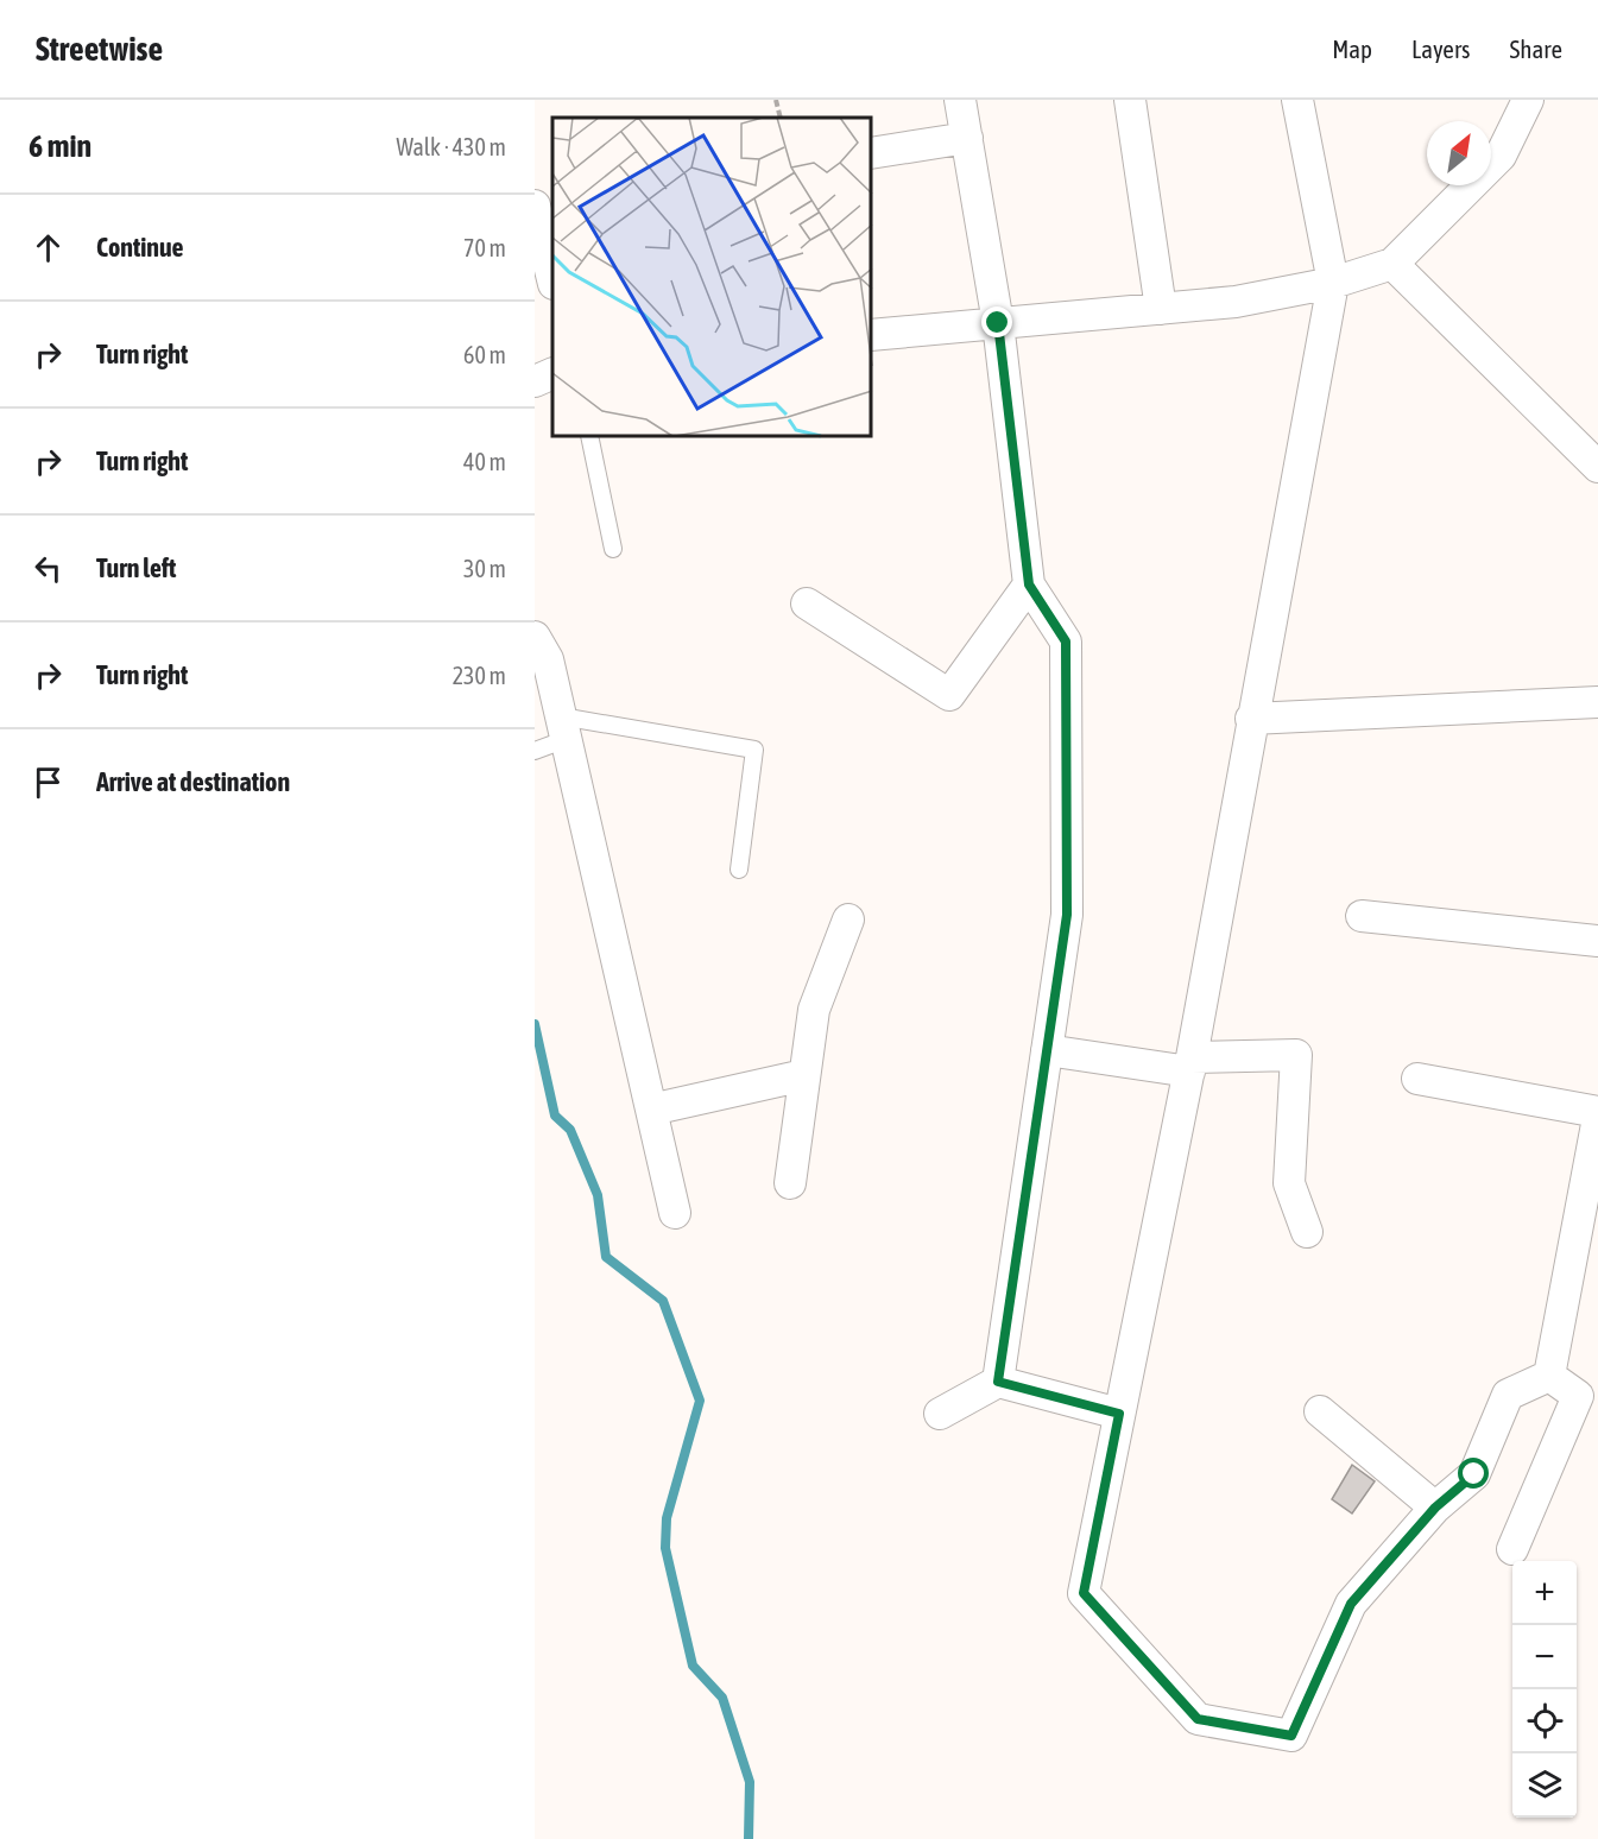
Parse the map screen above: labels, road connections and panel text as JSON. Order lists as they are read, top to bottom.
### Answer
{
  "north": "top right",
  "page": {
    "header": "Streetwise",
    "nav": ["Map", "Layers", "Share"],
    "heading": ["6 min", "Walk · 430 m"],
    "list": [
      ["Continue", "70 m"],
      ["Turn right", "60 m"],
      ["Turn right", "40 m"],
      ["Turn left", "30 m"],
      ["Turn right", "230 m"],
      "Arrive at destination"
    ],
    "map_buttons": ["+", "−"]
  }
}
